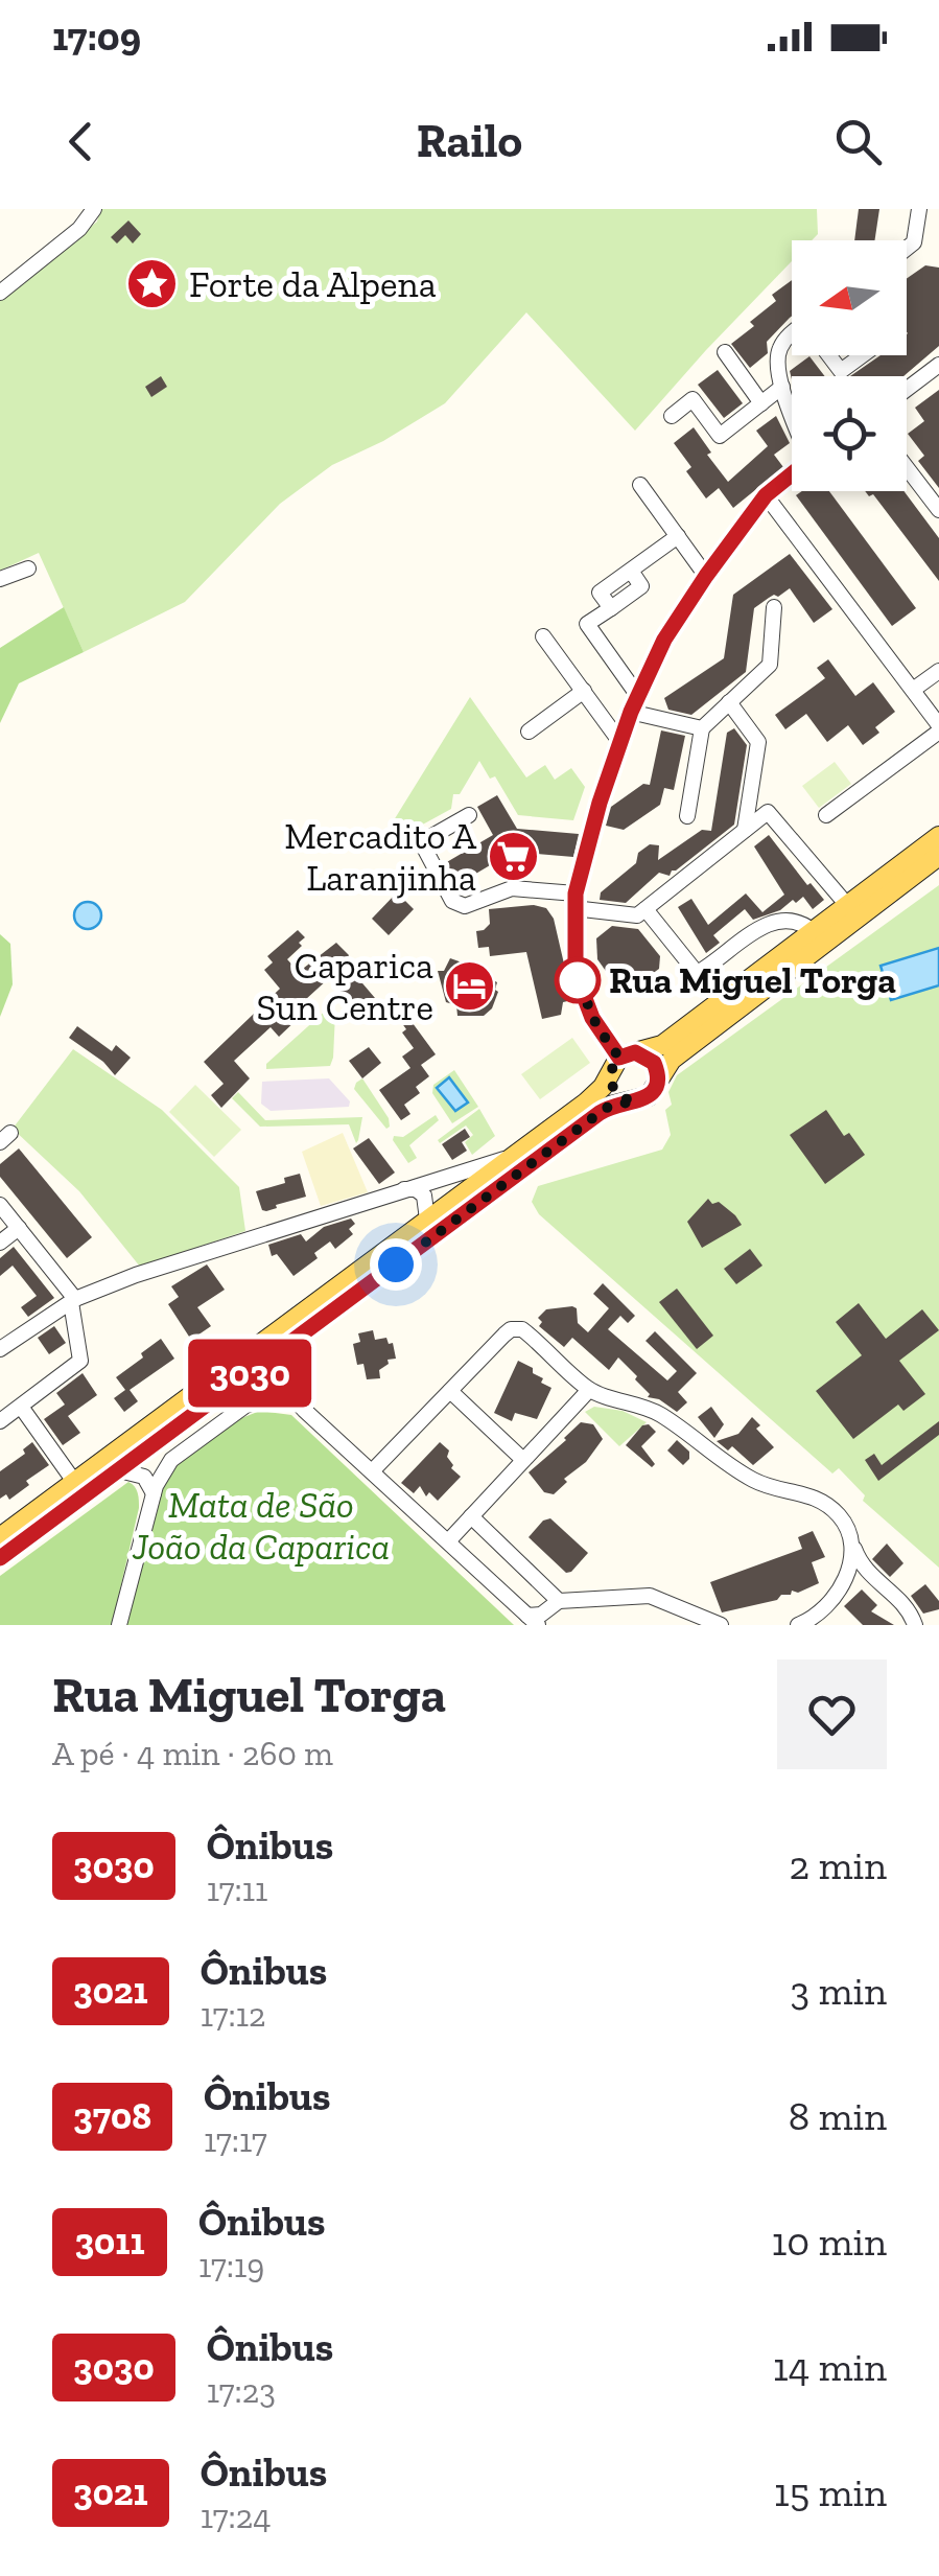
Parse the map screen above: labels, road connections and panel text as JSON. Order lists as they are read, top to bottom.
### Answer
{
  "parks": ["Mata de São João da Caparica"],
  "places": {
    "place": ["Forte da Alpena"],
    "supermarket": ["Mercadito A Laranjinha"],
    "other": ["Rua Miguel Torga"],
    "hotel": ["Caparica Sun Centre"]
  },
  "lines": ["bus line 3030"],
  "north": "left",
  "page": {
    "status": "17:09",
    "header": "Railo",
    "on_map": "3030",
    "heading": ["Rua Miguel Torga", "A pé · 4 min · 260 m"],
    "list": [
      {
        "mark": "3030",
        "name": "Ônibus",
        "note": "17:11",
        "value": "2 min"
      },
      {
        "mark": "3021",
        "name": "Ônibus",
        "note": "17:12",
        "value": "3 min"
      },
      {
        "mark": "3708",
        "name": "Ônibus",
        "note": "17:17",
        "value": "8 min"
      },
      {
        "mark": "3011",
        "name": "Ônibus",
        "note": "17:19",
        "value": "10 min"
      },
      {
        "mark": "3030",
        "name": "Ônibus",
        "note": "17:23",
        "value": "14 min"
      },
      {
        "mark": "3021",
        "name": "Ônibus",
        "note": "17:24",
        "value": "15 min"
      }
    ]
  }
}
